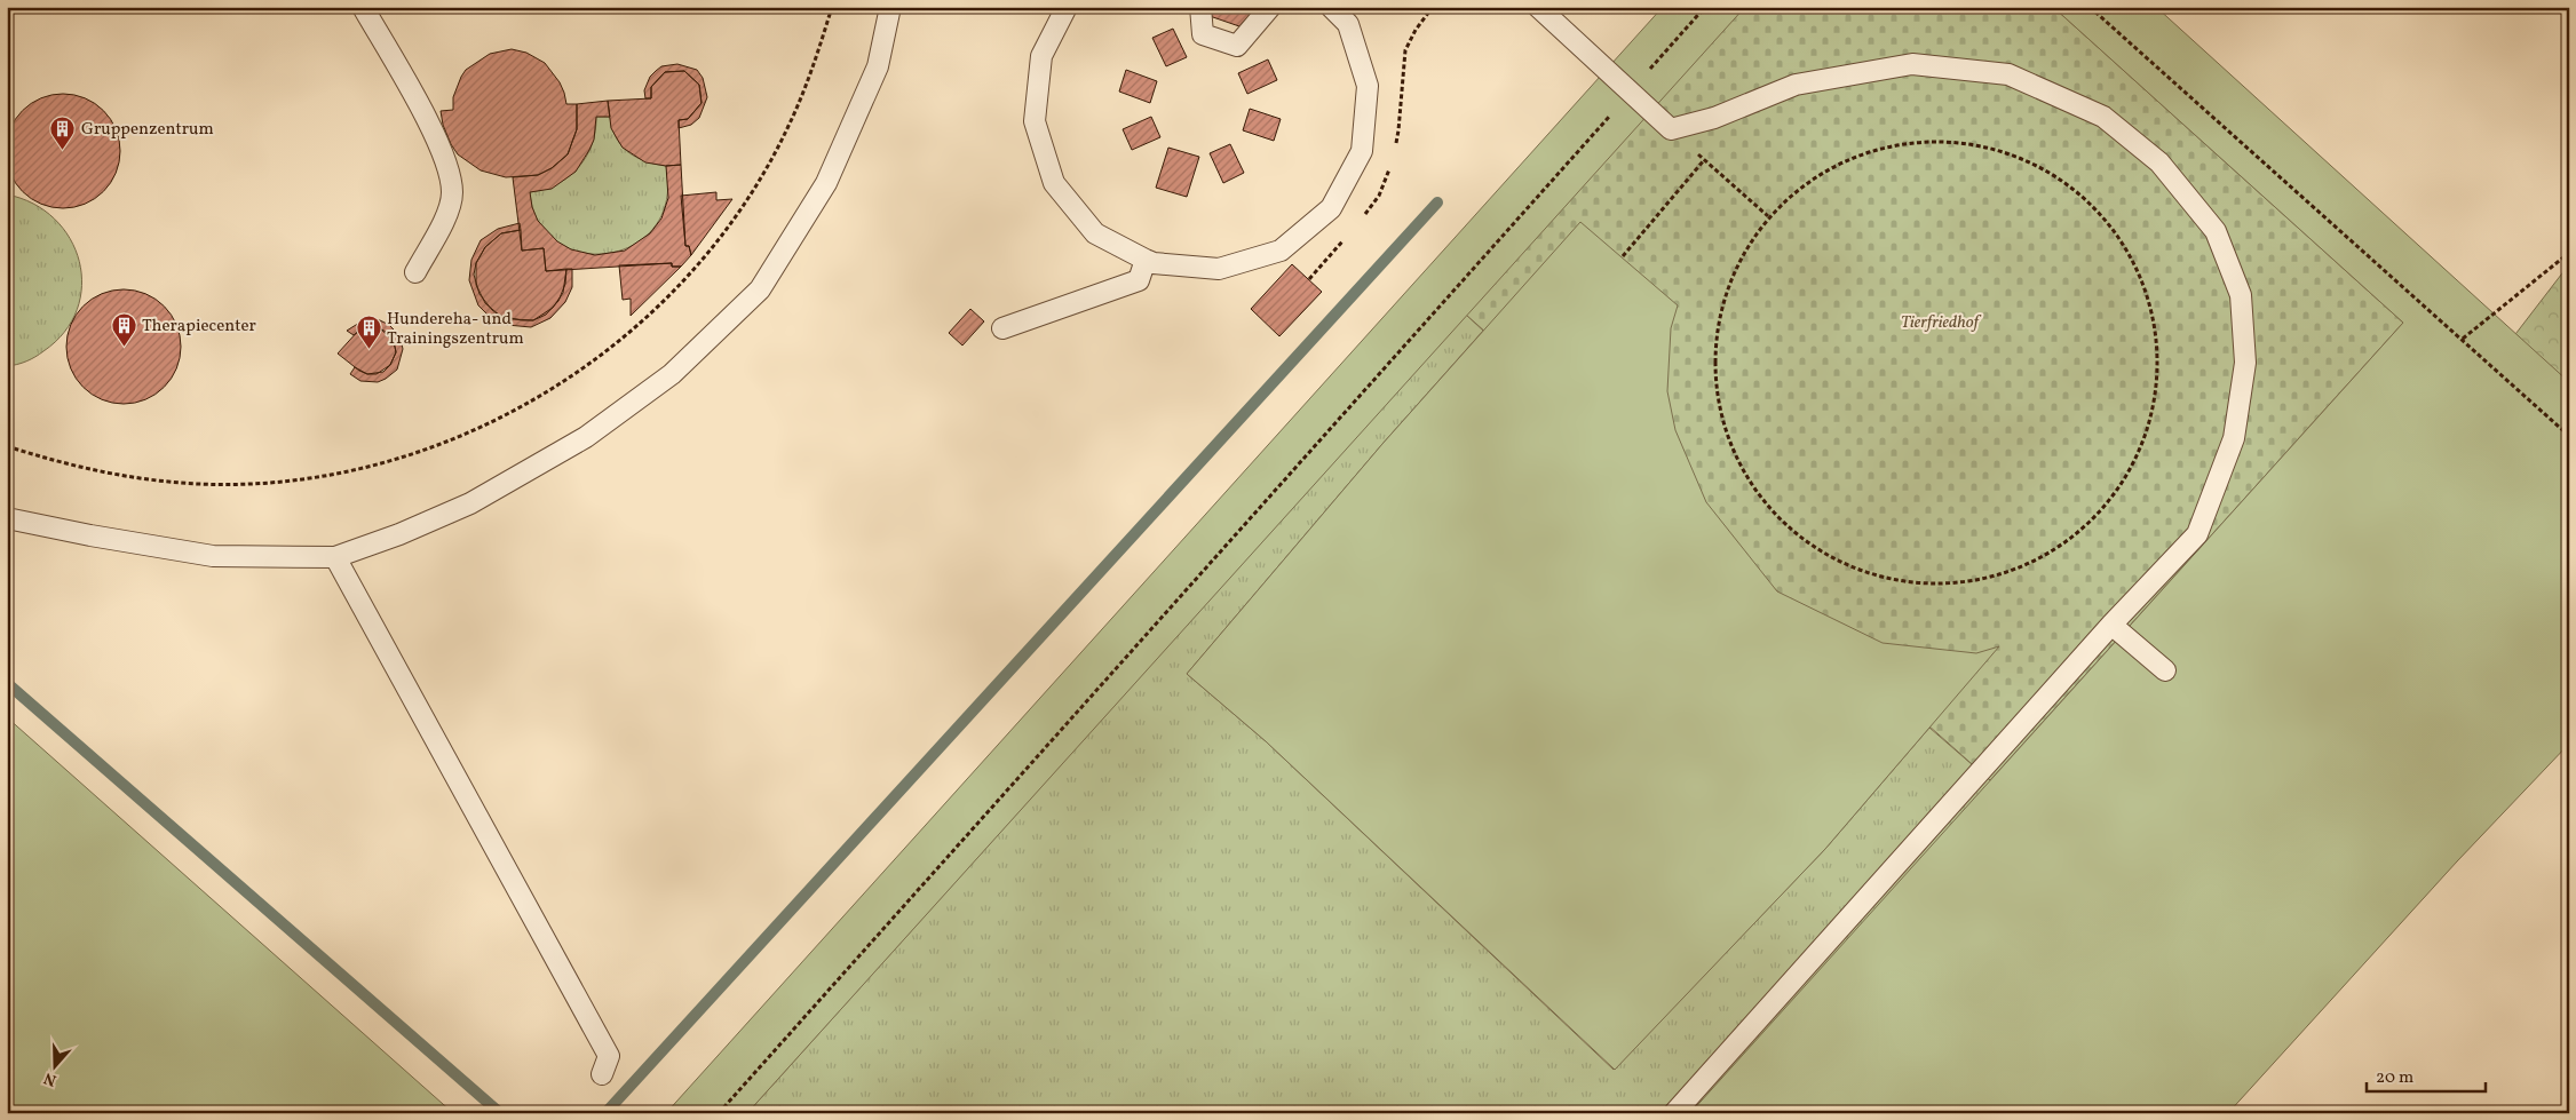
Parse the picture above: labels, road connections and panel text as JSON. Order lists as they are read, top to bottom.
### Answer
{
  "parks": ["Tierfriedhof"],
  "places": {
    "building": ["Gruppenzentrum", "Therapiecenter", "Hundereha- und Trainingszentrum"]
  },
  "scale_bar": "20 m",
  "north": "bottom"
}
